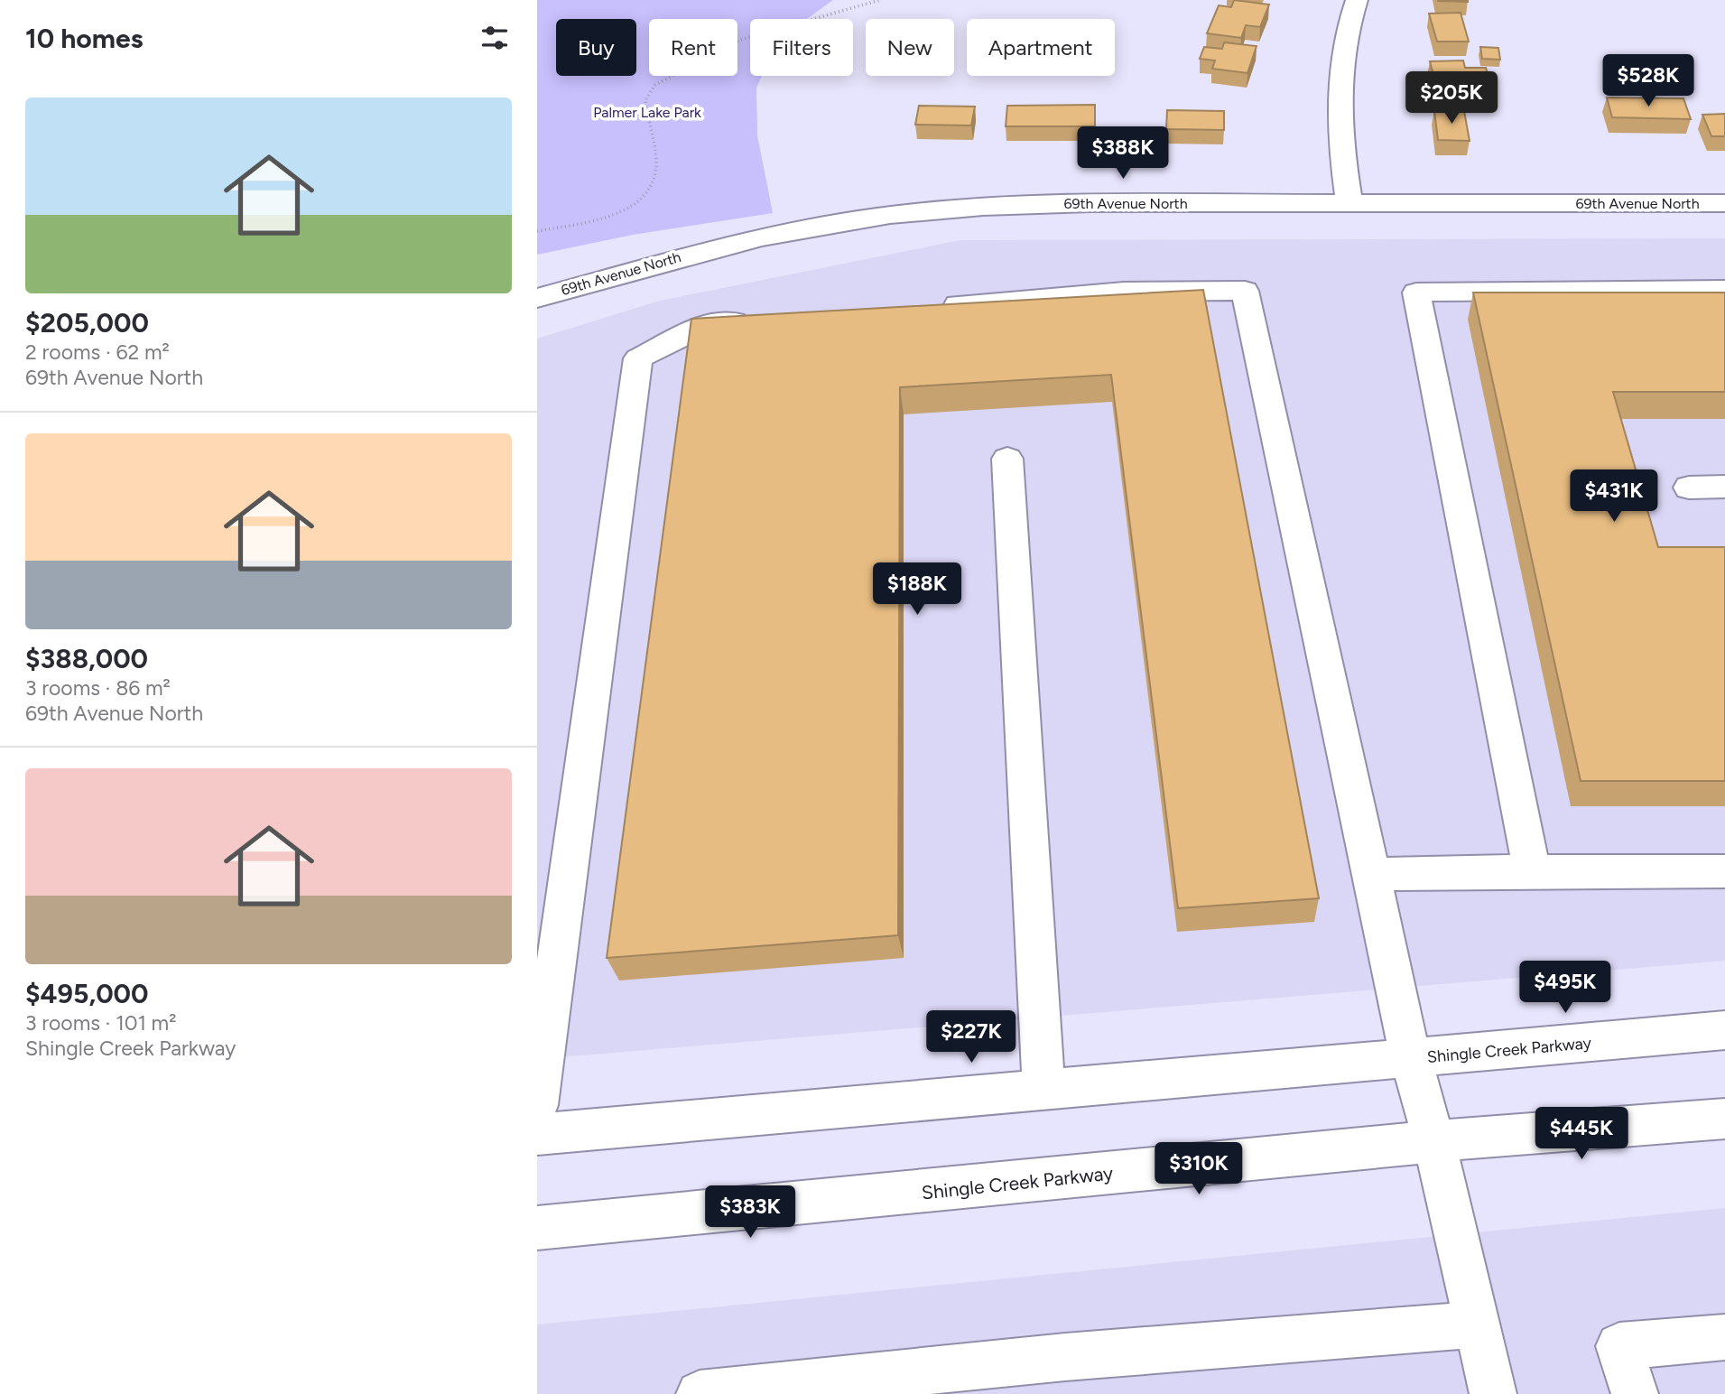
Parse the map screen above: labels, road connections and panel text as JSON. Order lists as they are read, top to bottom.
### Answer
{
  "streets": {
    "street": ["69th Avenue North", "Shingle Creek Parkway"]
  },
  "parks": ["Palmer Lake Park"],
  "page": {
    "heading": "10 homes",
    "chip": [
      "Buy",
      "Rent",
      "Filters",
      "New",
      "Apartment"
    ],
    "price": [
      "$528K",
      "$205K",
      "$388K",
      "$431K",
      "$188K",
      "$495K",
      "$227K",
      "$445K",
      "$310K",
      "$383K"
    ],
    "list": [
      {
        "name": "$205,000",
        "note": "2 rooms · 62 m² · 69th Avenue North"
      },
      {
        "name": "$388,000",
        "note": "3 rooms · 86 m² · 69th Avenue North"
      },
      {
        "name": "$495,000",
        "note": "3 rooms · 101 m² · Shingle Creek Parkway"
      }
    ]
  }
}
